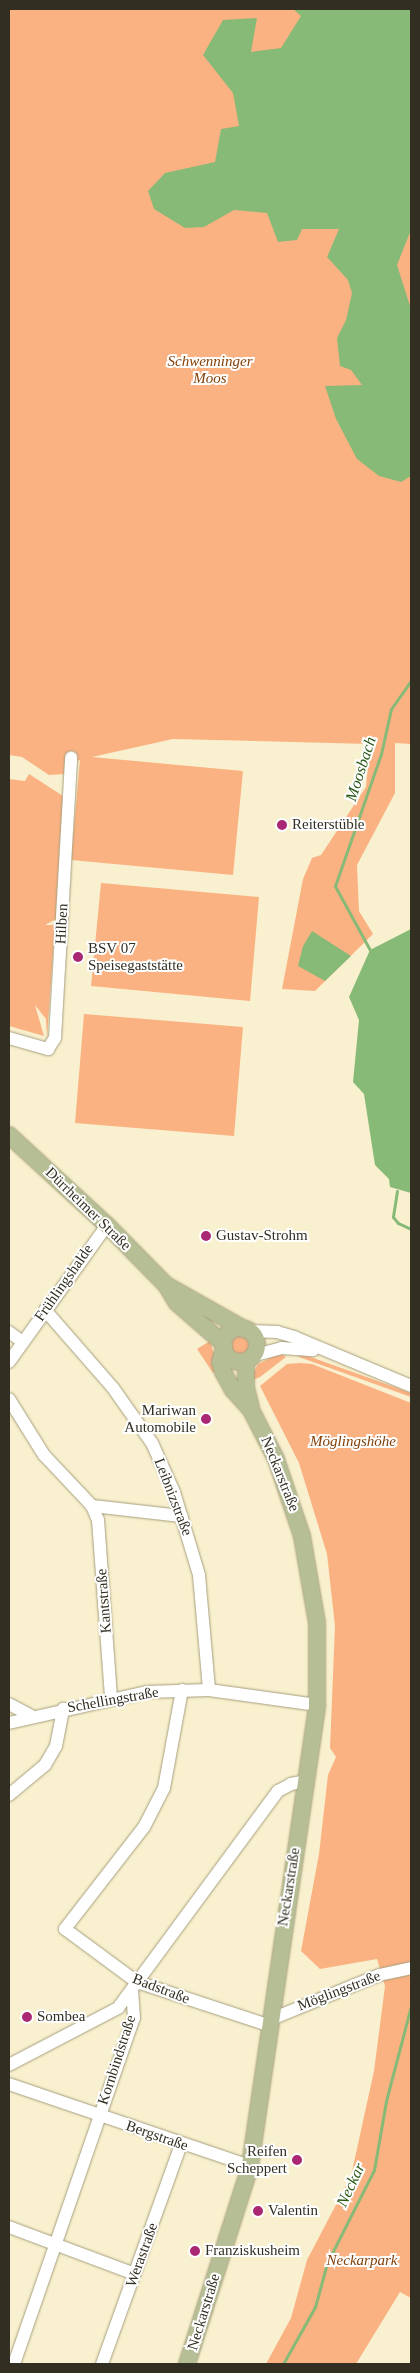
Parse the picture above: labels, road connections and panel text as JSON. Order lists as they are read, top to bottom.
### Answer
{
  "streets": {
    "main road": ["Dürrheimer Straße", "Neckarstraße"],
    "street": [
      "Hilben",
      "Frühlingshalde",
      "Leibnizstraße",
      "Kantstraße",
      "Schellingstraße",
      "Badstraße",
      "Möglingstraße",
      "Kornbindstraße",
      "Bergstraße",
      "Werastraße"
    ]
  },
  "crossings": [
    ["Dürrheimer Straße", "Frühlingshalde"],
    ["Dürrheimer Straße", "Neckarstraße"],
    ["Frühlingshalde", "Leibnizstraße"],
    ["Neckarstraße", "Schellingstraße"],
    ["Neckarstraße", "Badstraße"],
    ["Neckarstraße", "Möglingstraße"],
    ["Neckarstraße", "Bergstraße"],
    ["Leibnizstraße", "Schellingstraße"],
    ["Kantstraße", "Schellingstraße"],
    ["Schellingstraße", "Badstraße"],
    ["Badstraße", "Möglingstraße"],
    ["Badstraße", "Kornbindstraße"],
    ["Kornbindstraße", "Bergstraße"],
    ["Bergstraße", "Werastraße"]
  ],
  "water": ["Moosbach", "Neckar"],
  "parks": ["Schwenninger Moos", "Möglingshöhe", "Neckarpark"],
  "places": [
    "Reiterstüble",
    "BSV 07 Speisegaststätte",
    "Gustav-Strohm",
    "Mariwan Automobile",
    "Sombea",
    "Reifen Scheppert",
    "Valentin",
    "Franziskusheim"
  ]
}
